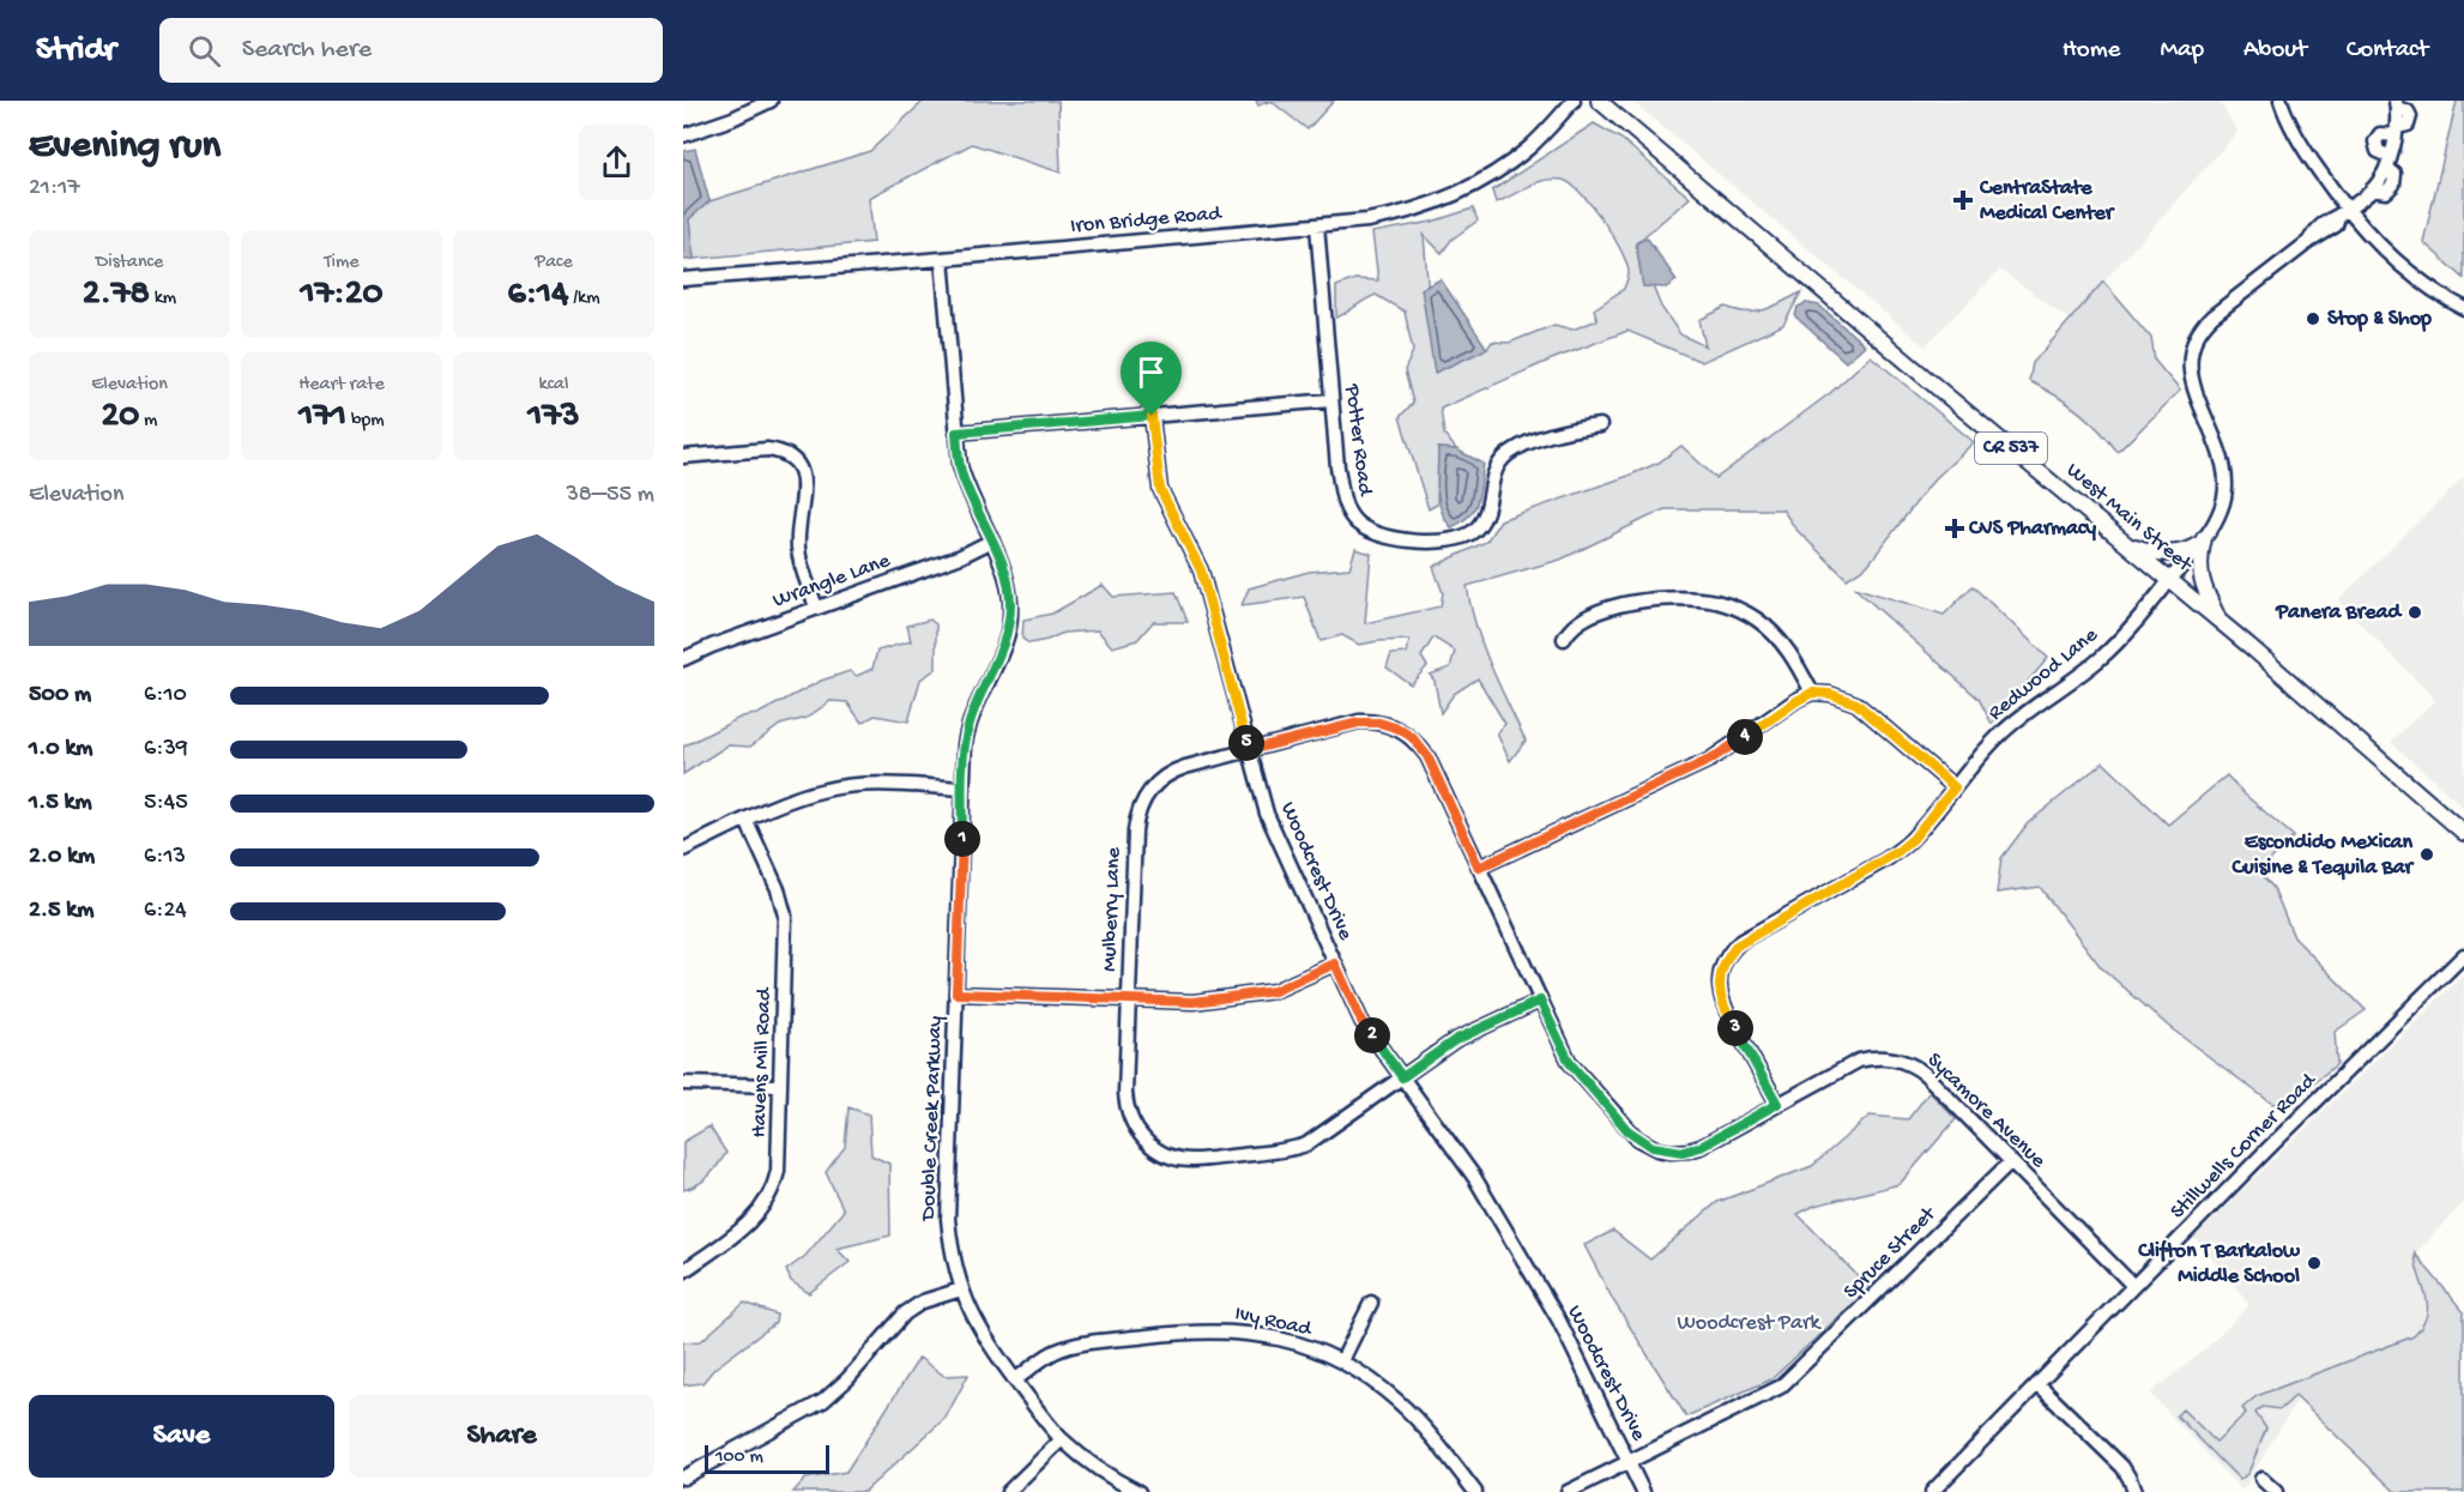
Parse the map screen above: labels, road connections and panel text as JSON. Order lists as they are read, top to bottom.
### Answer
{
  "streets": {
    "main road": ["CR 537", "West Main Street"],
    "street": [
      "Iron Bridge Road",
      "Potter Road",
      "Wrangle Lane",
      "Redwood Lane",
      "Woodcrest Drive",
      "Mulberry Lane",
      "Havens Mill Road",
      "Sycamore Avenue",
      "Double Creek Parkway",
      "Stillwells Corner Road",
      "Spruce Street",
      "Ivy Road"
    ]
  },
  "crossings": [
    ["Iron Bridge Road", "Potter Road"],
    ["Iron Bridge Road", "Double Creek Parkway"],
    ["West Main Street", "Redwood Lane"],
    ["Wrangle Lane", "Double Creek Parkway"],
    ["Redwood Lane", "Sycamore Avenue"],
    ["Woodcrest Drive", "Mulberry Lane"],
    ["Woodcrest Drive", "Sycamore Avenue"],
    ["Woodcrest Drive", "Spruce Street"],
    ["Mulberry Lane", "Sycamore Avenue"],
    ["Sycamore Avenue", "Stillwells Corner Road"],
    ["Sycamore Avenue", "Spruce Street"],
    ["Double Creek Parkway", "Ivy Road"]
  ],
  "parks": ["Woodcrest Park"],
  "places": {
    "health": ["CentraState Medical Center", "CVS Pharmacy"],
    "other": [
      "Stop & Shop",
      "Panera Bread",
      "Escondido Mexican Cuisine & Tequila Bar",
      "Clifton T Barkalow Middle School"
    ]
  },
  "scale_bar": "100 m",
  "page": {
    "header": "Stridr",
    "search": "Search here",
    "nav": [
      "Home",
      "Map",
      "About",
      "Contact"
    ],
    "heading": ["Evening run", "21:17"],
    "stats": [
      ["Distance", "2.78 km"],
      ["Time", "17:20"],
      ["Pace", "6:14 /km"],
      ["Elevation", "20 m"],
      ["Heart rate", "171 bpm"],
      ["kcal", "173"]
    ],
    "chart": ["Elevation", "38–55 m"],
    "list": [
      {
        "name": "500 m",
        "note": "6:10"
      },
      {
        "name": "1.0 km",
        "note": "6:39"
      },
      {
        "name": "1.5 km",
        "note": "5:45"
      },
      {
        "name": "2.0 km",
        "note": "6:13"
      },
      {
        "name": "2.5 km",
        "note": "6:24"
      }
    ],
    "pins": [
      "4",
      "5",
      "1",
      "3",
      "2"
    ],
    "buttons": ["Save", "Share"],
    "scale": "100 m"
  }
}
